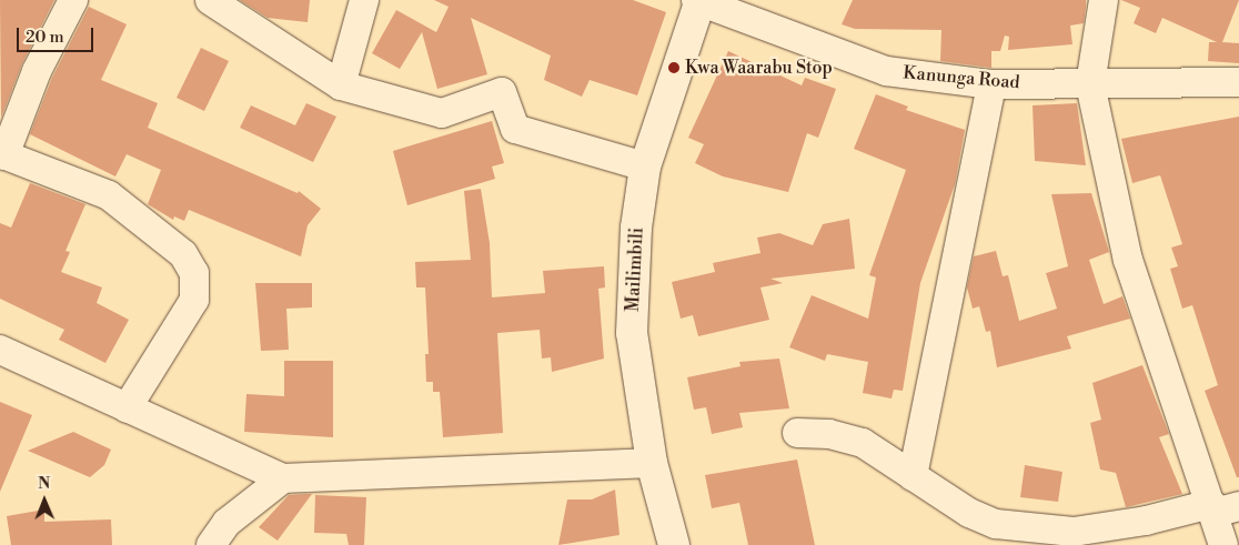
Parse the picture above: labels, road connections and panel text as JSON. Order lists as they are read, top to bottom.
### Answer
{
  "streets": {
    "street": ["Kanunga Road", "Mailimbili"]
  },
  "crossings": [
    ["Kanunga Road", "Mailimbili"]
  ],
  "places": ["Kwa Waarabu Stop"],
  "scale_bar": "20 m",
  "north": "top"
}
